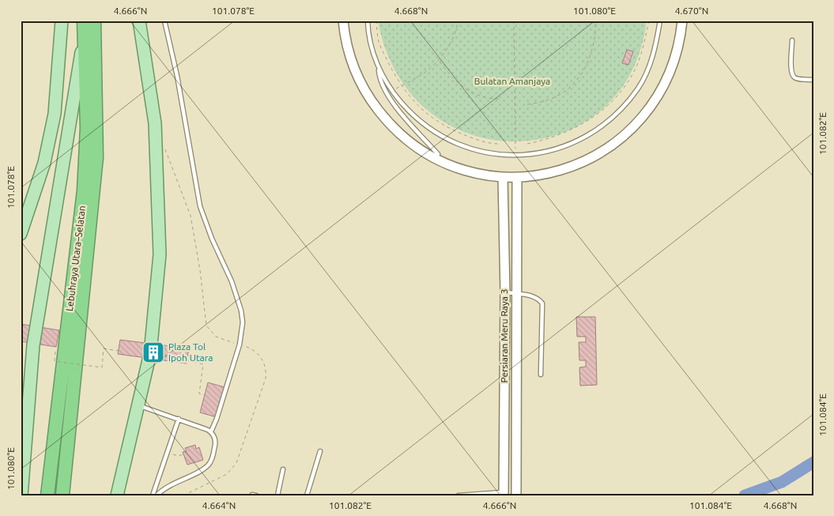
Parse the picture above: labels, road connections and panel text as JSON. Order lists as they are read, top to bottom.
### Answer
{
  "streets": {
    "highway": ["Lebuhraya Utara–Selatan"],
    "street": ["Persiaran Meru Raya 3"]
  },
  "parks": ["Bulatan Amanjaya"],
  "places": {
    "building": ["Plaza Tol Ipoh Utara"]
  },
  "coordinates": [
    "4.666°N",
    "101.078°E",
    "4.668°N",
    "101.080°E",
    "4.670°N",
    "101.082°E",
    "101.084°E",
    "4.664°N"
  ]
}
